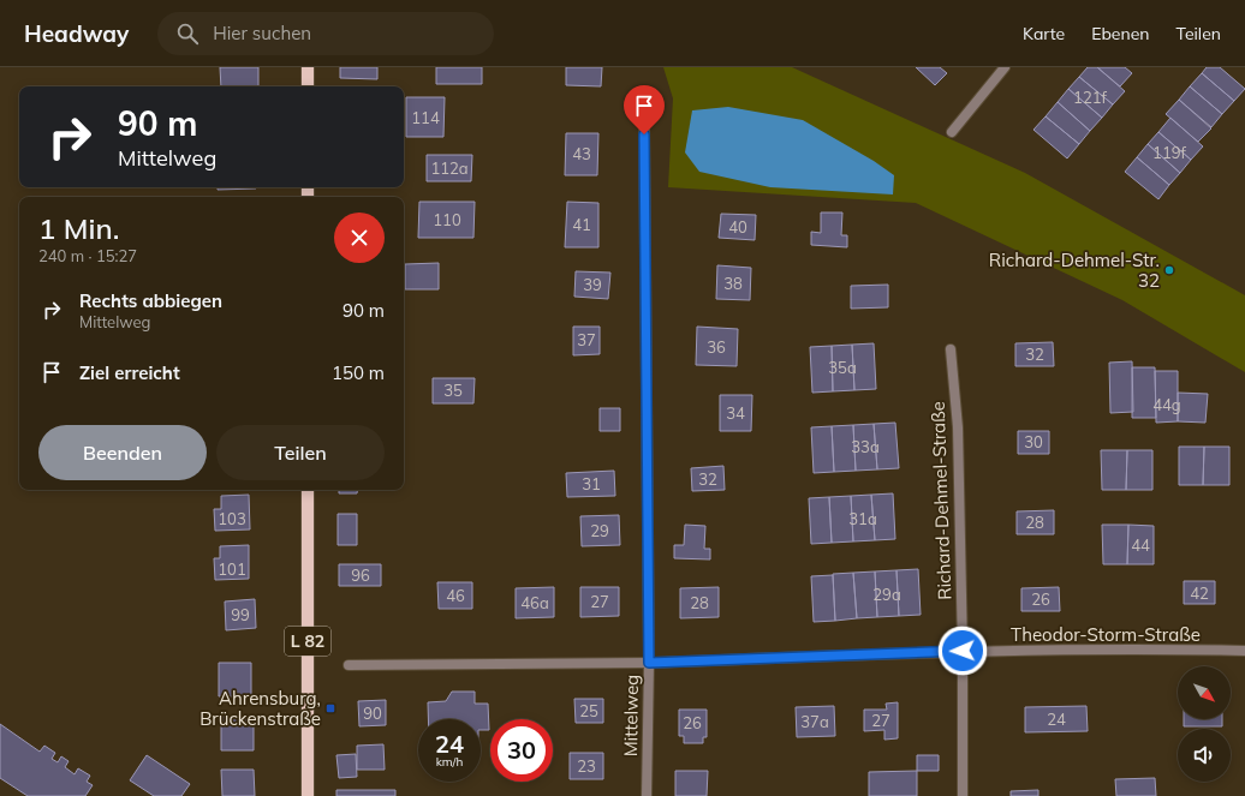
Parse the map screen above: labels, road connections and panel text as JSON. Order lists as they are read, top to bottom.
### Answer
{
  "streets": {
    "main road": ["L 82"],
    "street": ["Richard-Dehmel-Straße", "Theodor-Storm-Straße", "Mittelweg"]
  },
  "crossings": [
    ["Richard-Dehmel-Straße", "Theodor-Storm-Straße"],
    ["Theodor-Storm-Straße", "Mittelweg"]
  ],
  "places": {
    "other": ["Richard-Dehmel-Str. 32"],
    "transit": ["Ahrensburg, Brückenstraße"]
  },
  "house_numbers": [
    "121f",
    "114",
    "119f",
    "43",
    "112a",
    "110",
    "41",
    "40",
    "38",
    "39",
    "37",
    "36",
    "32",
    "35a",
    "35",
    "44g",
    "34",
    "30",
    "33a",
    "32",
    "31",
    "103",
    "31a",
    "28",
    "29",
    "44",
    "101",
    "96",
    "42",
    "29a",
    "46",
    "26",
    "27",
    "46a",
    "28",
    "99",
    "25",
    "90",
    "24",
    "27",
    "37a",
    "26",
    "23"
  ],
  "north": "bottom right",
  "page": {
    "header": "Headway",
    "search": "Hier suchen",
    "nav": ["Karte", "Ebenen", "Teilen"],
    "turn": ["90 m", "Mittelweg"],
    "heading": ["1 Min.", "240 m · 15:27"],
    "list": [
      {
        "name": "Rechts abbiegen",
        "note": "Mittelweg",
        "value": "90 m"
      },
      {
        "name": "Ziel erreicht",
        "value": "150 m"
      }
    ],
    "buttons": ["Beenden", "Teilen"],
    "speed": "24 km/h",
    "limit": "30"
  }
}
